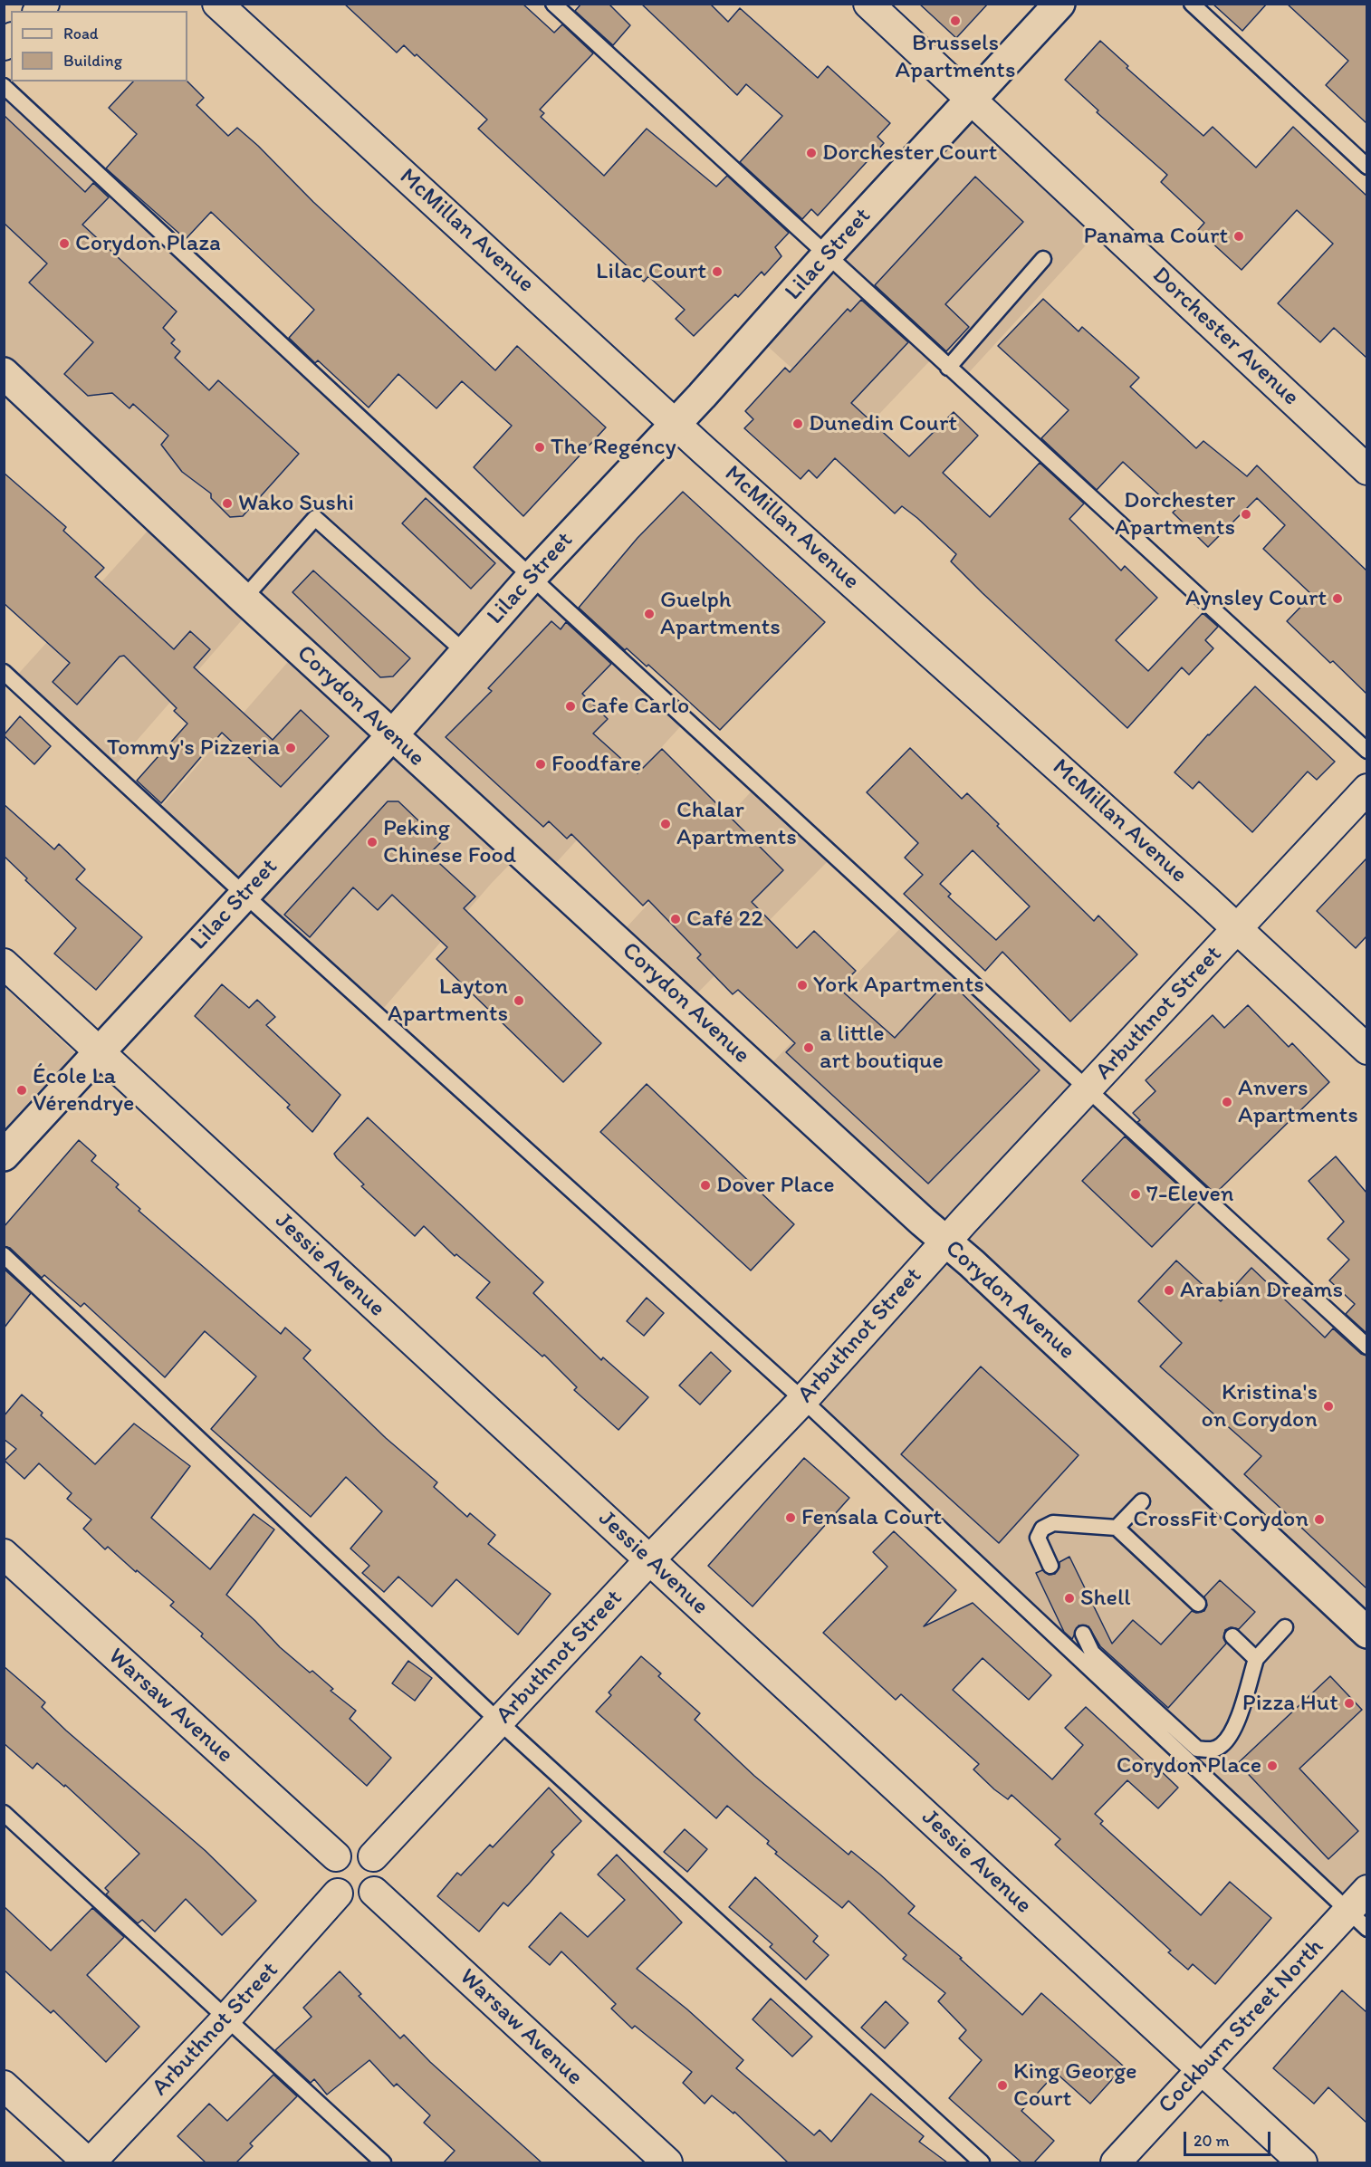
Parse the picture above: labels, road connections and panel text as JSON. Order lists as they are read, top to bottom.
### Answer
{
  "streets": {
    "main road": ["Lilac Street", "Corydon Avenue"],
    "street": [
      "McMillan Avenue",
      "Dorchester Avenue",
      "Arbuthnot Street",
      "Jessie Avenue",
      "Warsaw Avenue",
      "Cockburn Street North"
    ]
  },
  "crossings": [
    ["McMillan Avenue", "Lilac Street"],
    ["McMillan Avenue", "Arbuthnot Street"],
    ["Lilac Street", "Dorchester Avenue"],
    ["Lilac Street", "Corydon Avenue"],
    ["Lilac Street", "Jessie Avenue"],
    ["Corydon Avenue", "Arbuthnot Street"],
    ["Arbuthnot Street", "Jessie Avenue"],
    ["Arbuthnot Street", "Warsaw Avenue"],
    ["Jessie Avenue", "Cockburn Street North"]
  ],
  "places": [
    "Brussels Apartments",
    "Dorchester Court",
    "Panama Court",
    "Corydon Plaza",
    "Lilac Court",
    "Dunedin Court",
    "The Regency",
    "Wako Sushi",
    "Dorchester Apartments",
    "Aynsley Court",
    "Guelph Apartments",
    "Cafe Carlo",
    "Tommy's Pizzeria",
    "Foodfare",
    "Chalar Apartments",
    "Peking Chinese Food",
    "Café 22",
    "York Apartments",
    "Layton Apartments",
    "a little art boutique",
    "École La Vérendrye",
    "Anvers Apartments",
    "Dover Place",
    "7-Eleven",
    "Arabian Dreams",
    "Kristina's on Corydon",
    "Fensala Court",
    "CrossFit Corydon",
    "Shell",
    "Pizza Hut",
    "Corydon Place",
    "King George Court"
  ],
  "legend": ["Road", "Building"],
  "scale_bar": "20 m"
}
